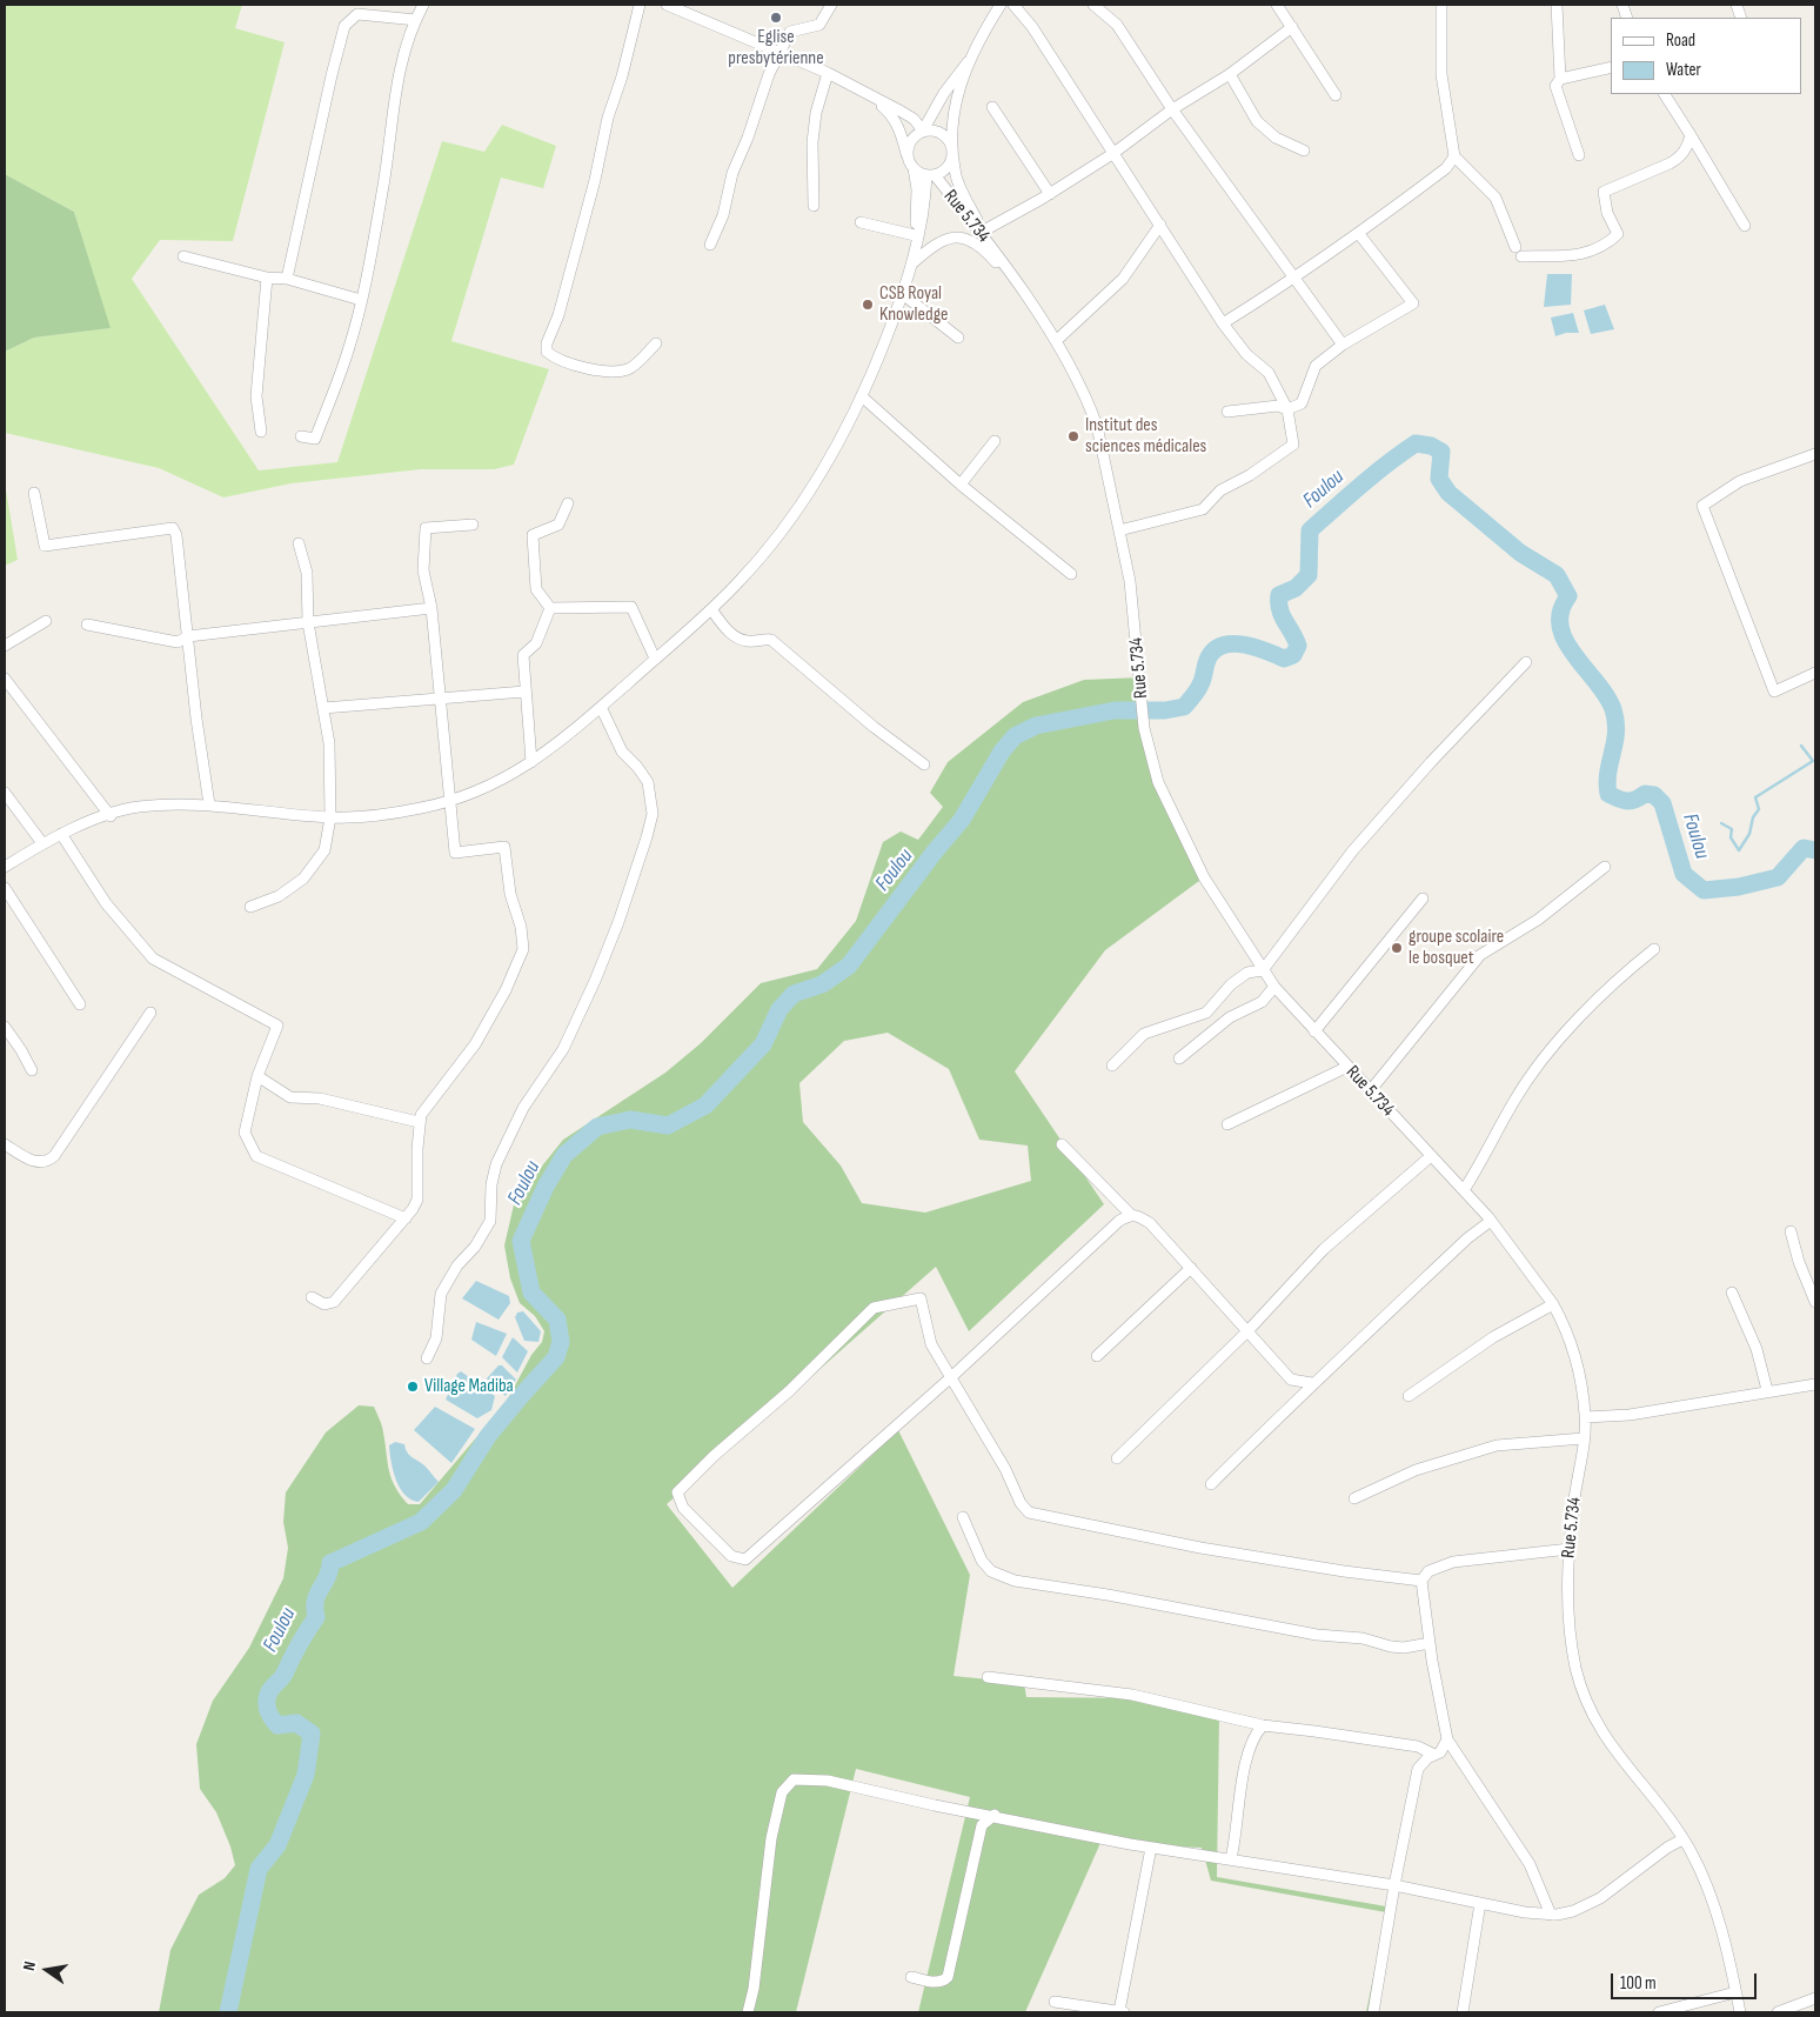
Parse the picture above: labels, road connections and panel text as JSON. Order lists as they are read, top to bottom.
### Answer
{
  "streets": {
    "street": ["Rue 5.734"]
  },
  "water": ["Foulou"],
  "places": [
    "Eglise presbytérienne",
    "CSB Royal Knowledge",
    "Institut des sciences médicales",
    "groupe scolaire le bosquet",
    "Village Madiba"
  ],
  "legend": ["Road", "Water"],
  "scale_bar": "100 m",
  "north": "left"
}
